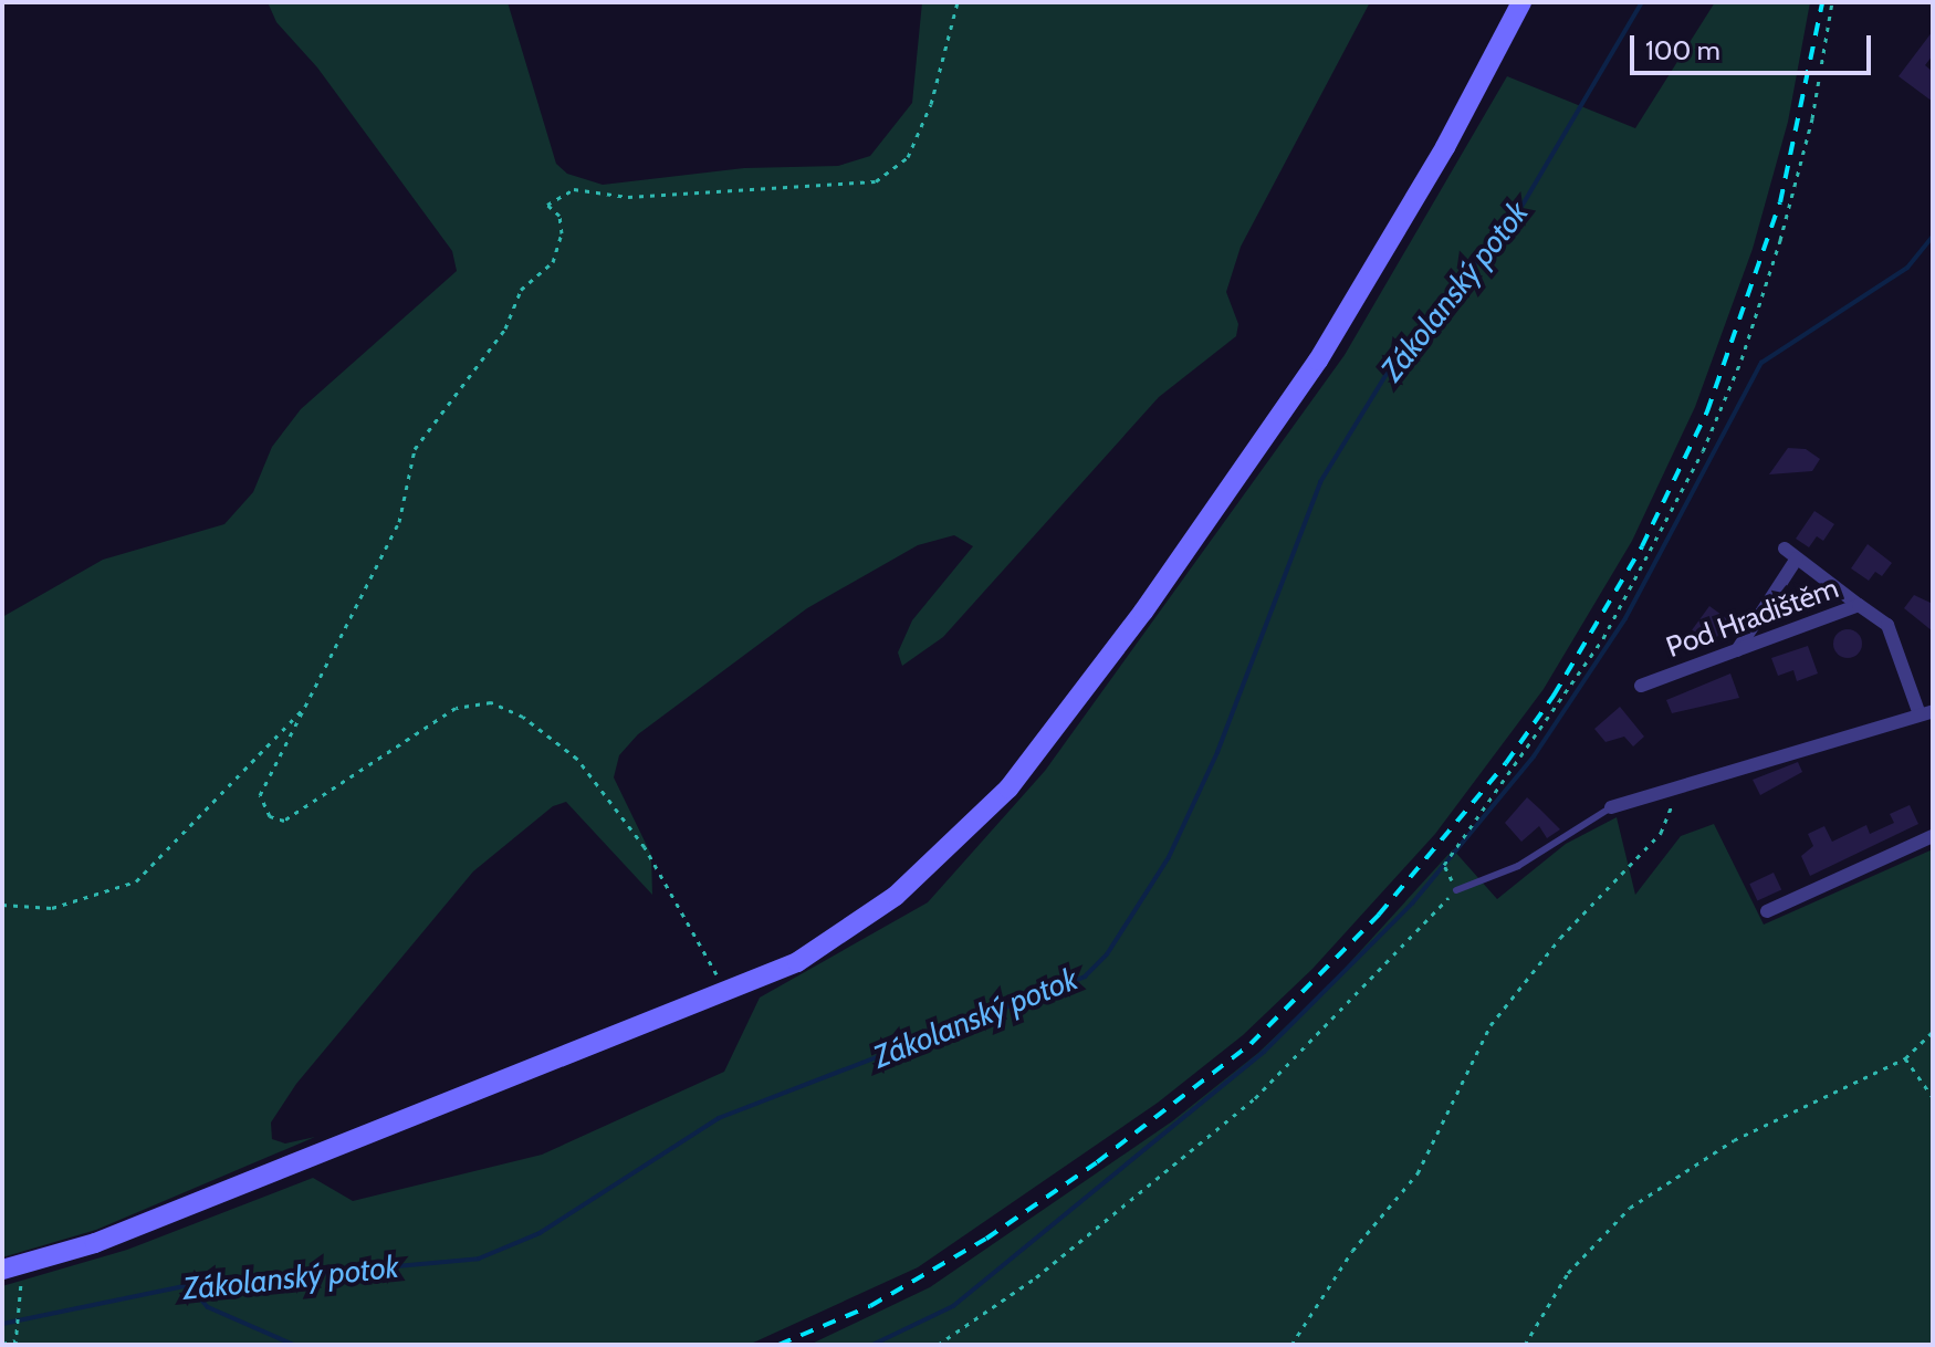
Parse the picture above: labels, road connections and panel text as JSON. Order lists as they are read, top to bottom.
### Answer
{
  "streets": {
    "street": ["Pod Hradištěm"]
  },
  "water": ["Zákolanský potok"],
  "scale_bar": "100 m"
}
